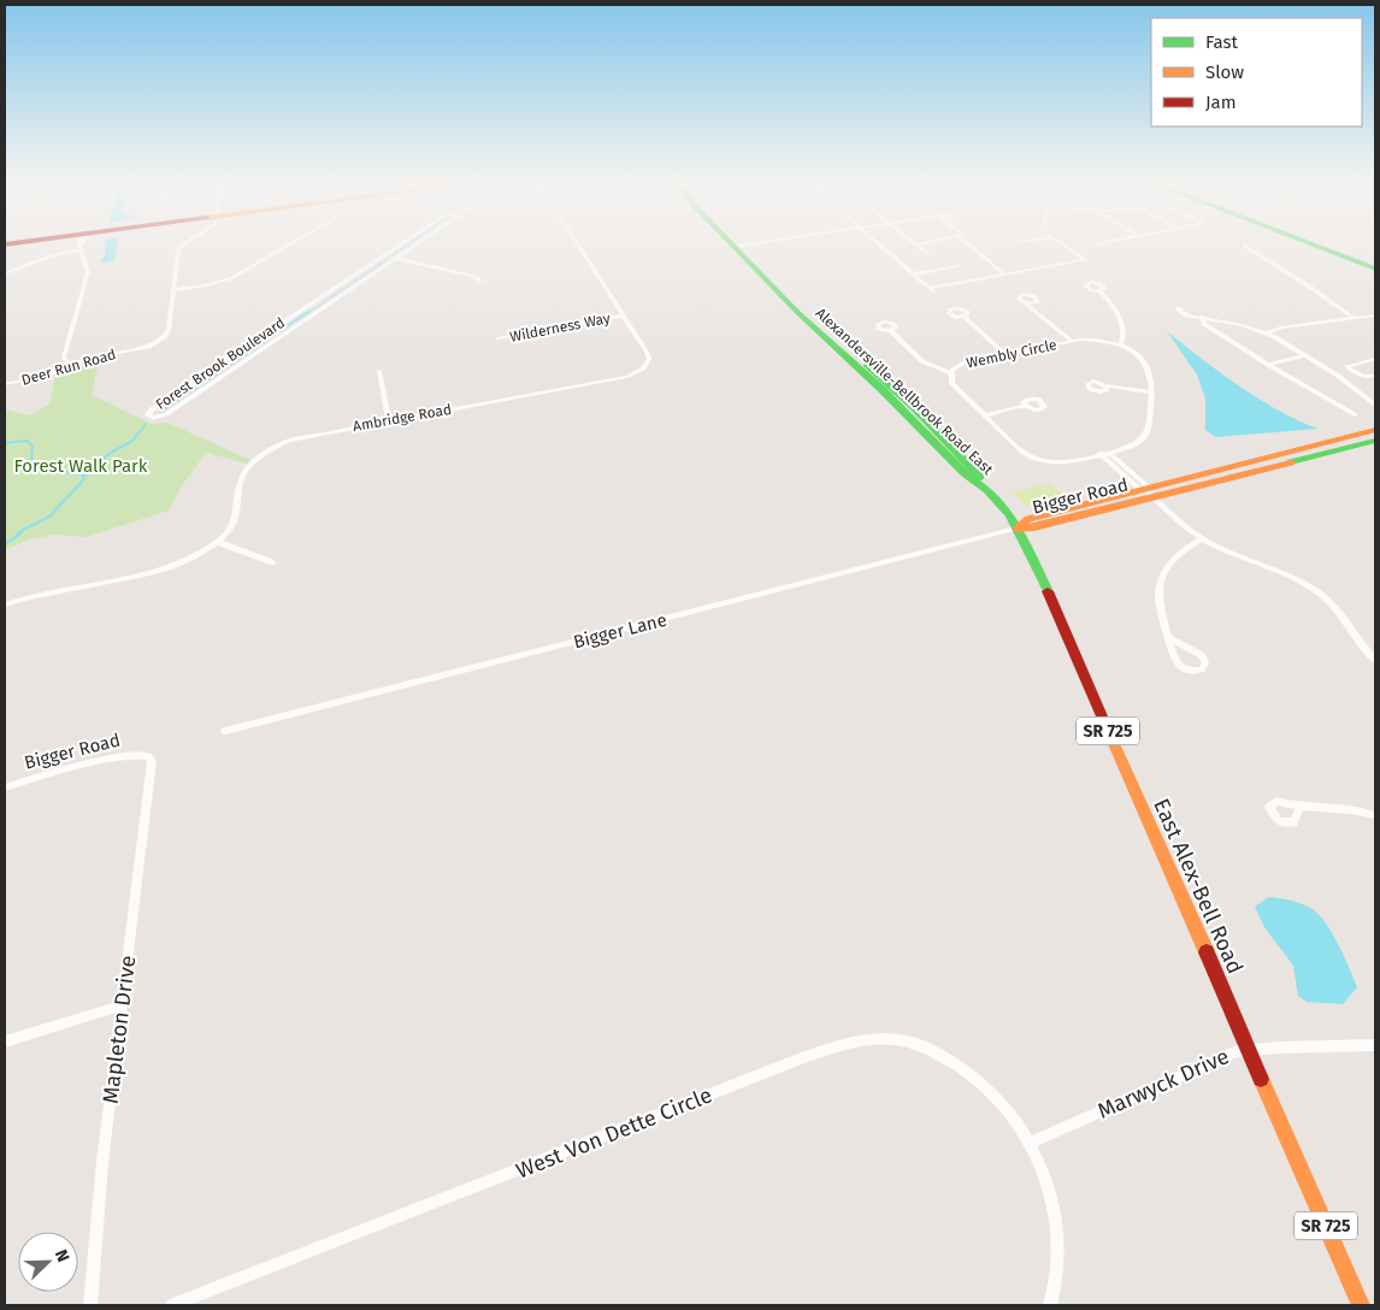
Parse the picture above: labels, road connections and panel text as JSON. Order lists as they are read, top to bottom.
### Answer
{
  "streets": {
    "street": [
      "Wilderness Way",
      "Wembly Circle",
      "Forest Brook Boulevard",
      "Deer Run Road",
      "Alexandersville-Bellbrook Road East",
      "Ambridge Road",
      "Bigger Road",
      "Bigger Lane",
      "SR 725",
      "East Alex-Bell Road",
      "Mapleton Drive",
      "Marwyck Drive",
      "West Von Dette Circle"
    ]
  },
  "crossings": [
    ["Wilderness Way", "Ambridge Road"],
    ["Alexandersville-Bellbrook Road East", "East Alex-Bell Road"],
    ["Bigger Road", "Bigger Lane"],
    ["Bigger Road", "East Alex-Bell Road"],
    ["Bigger Road", "Mapleton Drive"],
    ["Bigger Lane", "East Alex-Bell Road"],
    ["East Alex-Bell Road", "Marwyck Drive"],
    ["Marwyck Drive", "West Von Dette Circle"]
  ],
  "parks": ["Forest Walk Park"],
  "legend": ["Fast", "Slow", "Jam"],
  "north": "top right"
}
